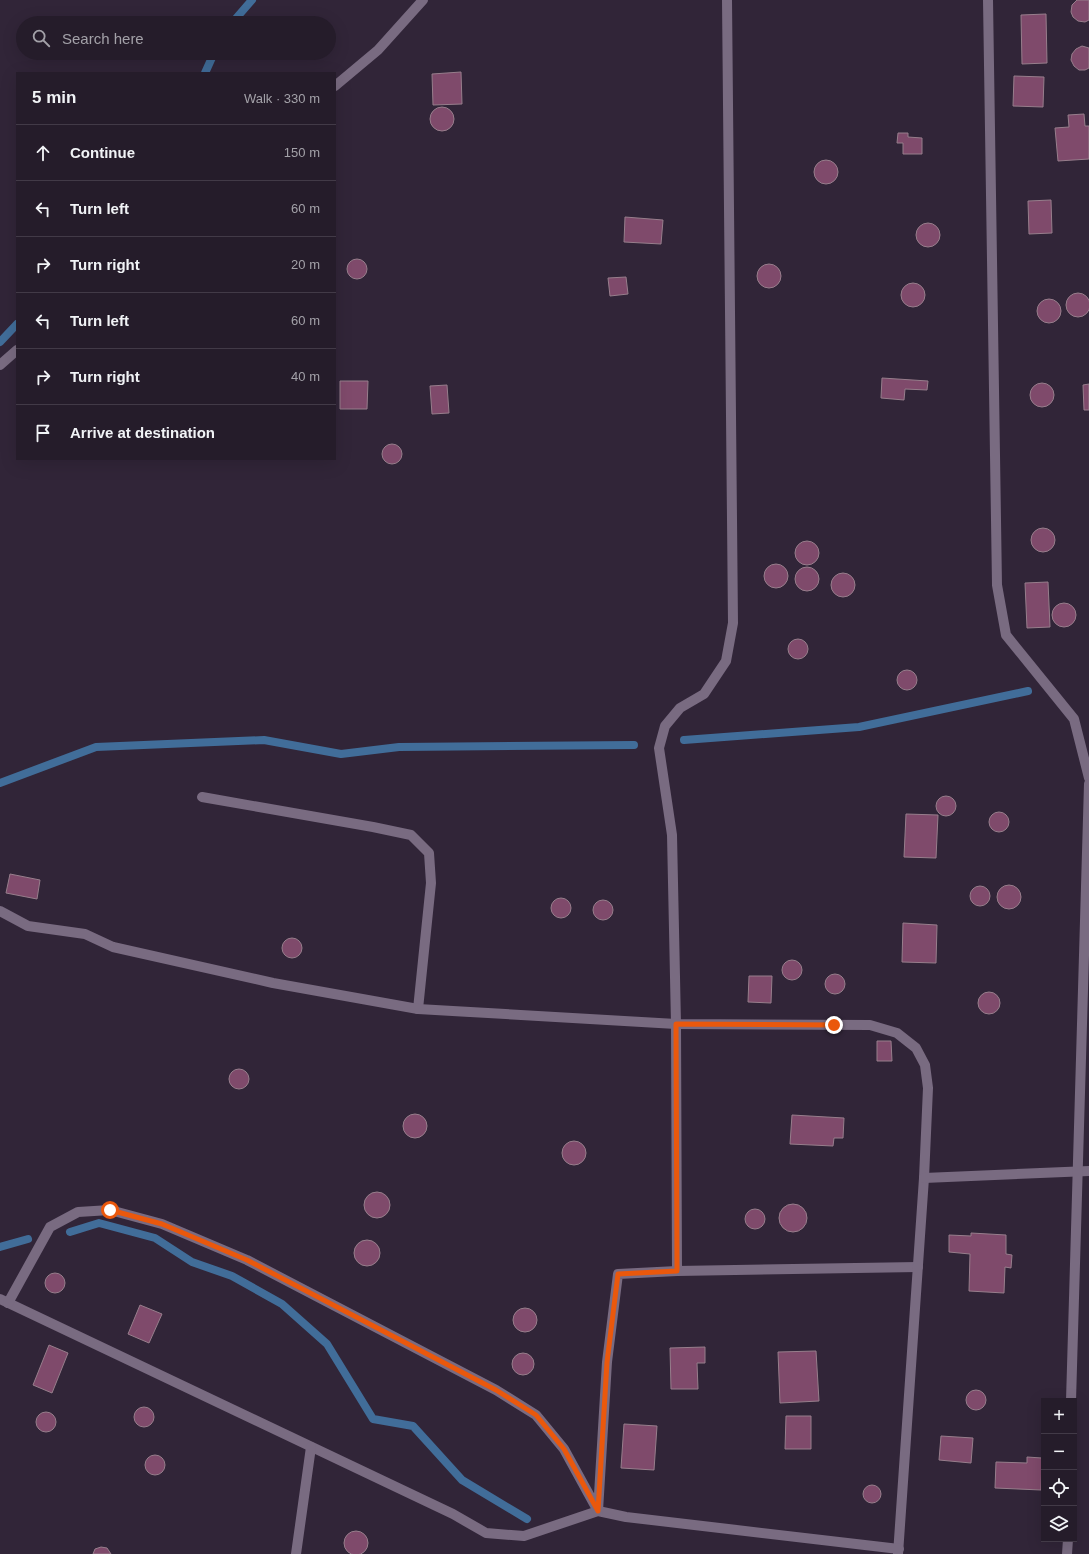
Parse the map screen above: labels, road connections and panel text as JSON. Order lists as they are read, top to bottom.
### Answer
{
  "page": {
    "search": "Search here",
    "heading": ["5 min", "Walk · 330 m"],
    "list": [
      ["Continue", "150 m"],
      ["Turn left", "60 m"],
      ["Turn right", "20 m"],
      ["Turn left", "60 m"],
      ["Turn right", "40 m"],
      "Arrive at destination"
    ],
    "map_buttons": ["+", "−"]
  }
}
